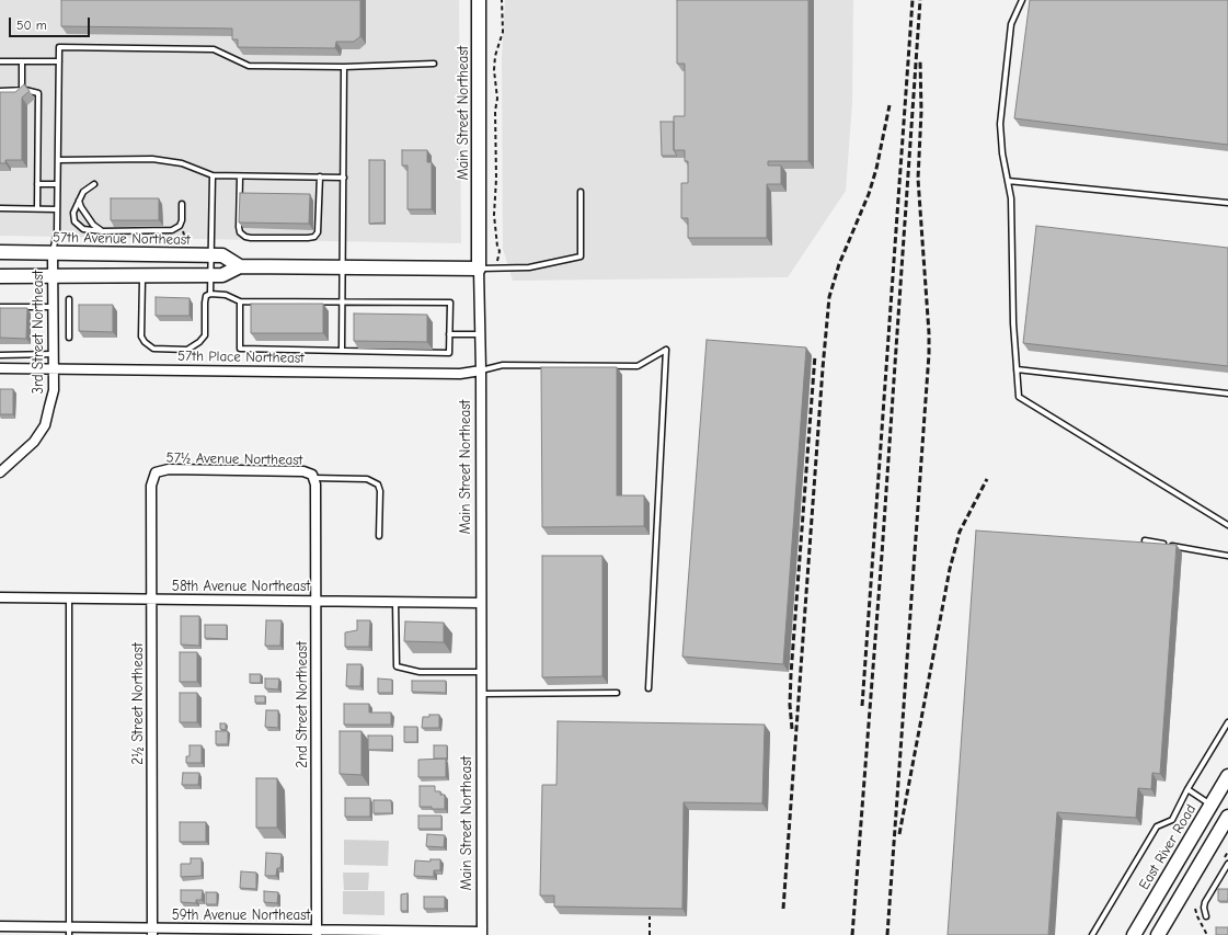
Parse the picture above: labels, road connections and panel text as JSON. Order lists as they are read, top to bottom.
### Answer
{
  "streets": {
    "street": [
      "Main Street Northeast",
      "57th Avenue Northeast",
      "3rd Street Northeast",
      "57th Place Northeast",
      "57½ Avenue Northeast",
      "58th Avenue Northeast",
      "2½ Street Northeast",
      "2nd Street Northeast",
      "East River Road",
      "59th Avenue Northeast"
    ]
  },
  "crossings": [
    ["Main Street Northeast", "57th Avenue Northeast"],
    ["Main Street Northeast", "57th Place Northeast"],
    ["Main Street Northeast", "58th Avenue Northeast"],
    ["Main Street Northeast", "59th Avenue Northeast"],
    ["57th Avenue Northeast", "3rd Street Northeast"],
    ["3rd Street Northeast", "57th Place Northeast"],
    ["57½ Avenue Northeast", "2½ Street Northeast"],
    ["57½ Avenue Northeast", "2nd Street Northeast"],
    ["58th Avenue Northeast", "2½ Street Northeast"],
    ["58th Avenue Northeast", "2nd Street Northeast"],
    ["2½ Street Northeast", "59th Avenue Northeast"],
    ["2nd Street Northeast", "59th Avenue Northeast"]
  ],
  "scale_bar": "50 m"
}
